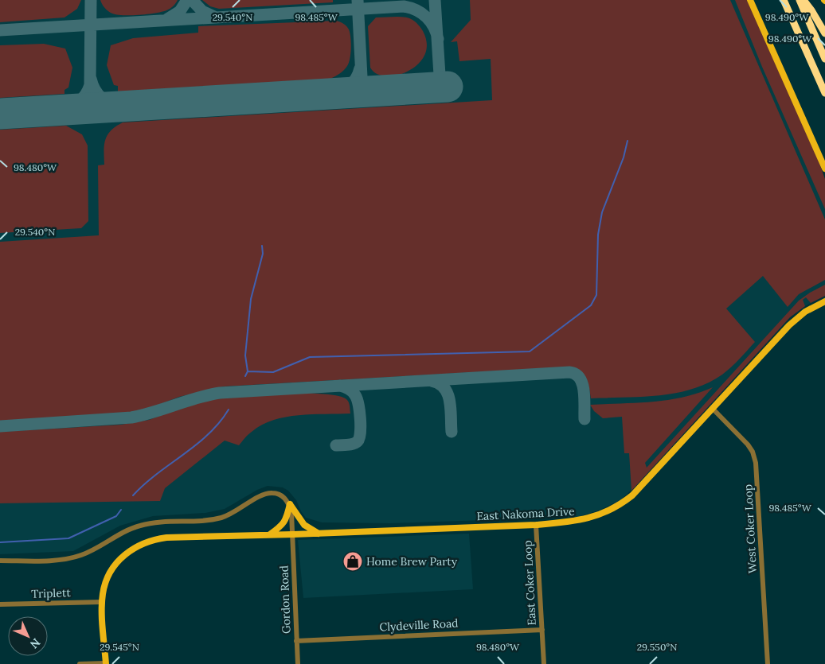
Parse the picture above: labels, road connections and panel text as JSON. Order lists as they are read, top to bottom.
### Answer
{
  "streets": {
    "main road": ["East Nakoma Drive"],
    "street": [
      "West Coker Loop",
      "East Coker Loop",
      "Triplett",
      "Gordon Road",
      "Clydeville Road"
    ]
  },
  "crossings": [
    ["East Nakoma Drive", "West Coker Loop"],
    ["East Nakoma Drive", "East Coker Loop"],
    ["East Nakoma Drive", "Triplett"],
    ["East Nakoma Drive", "Gordon Road"],
    ["East Coker Loop", "Clydeville Road"],
    ["Gordon Road", "Clydeville Road"]
  ],
  "places": {
    "shop": ["Home Brew Party"]
  },
  "north": "bottom right",
  "coordinates": [
    "29.540°N",
    "98.485°W",
    "98.490°W",
    "98.480°W",
    "29.545°N",
    "29.550°N"
  ]
}
